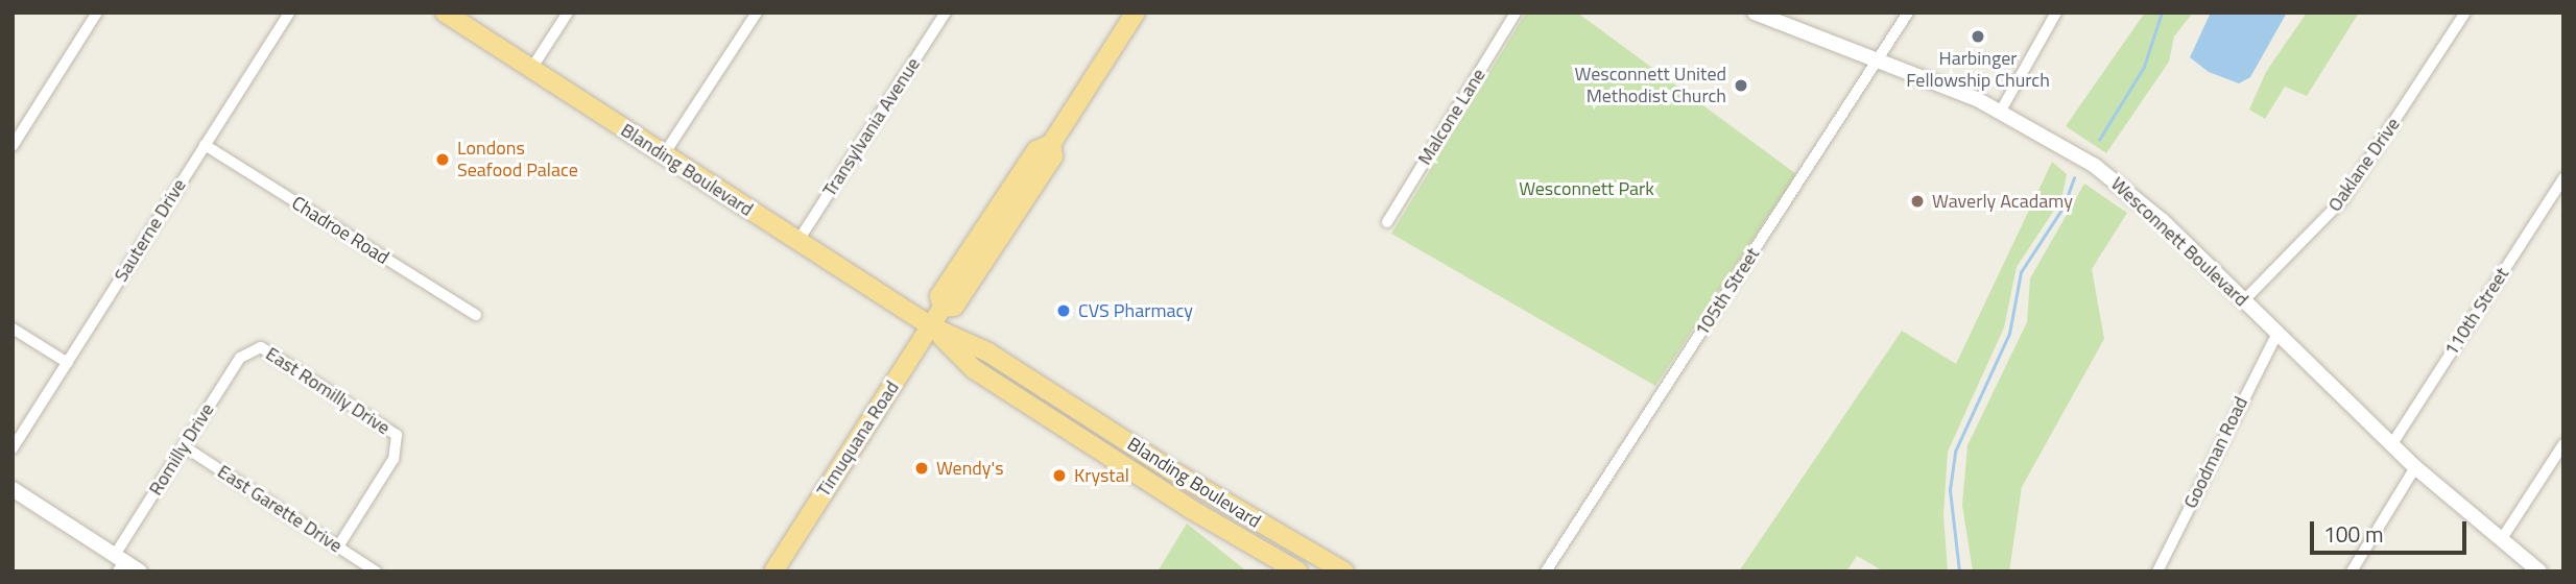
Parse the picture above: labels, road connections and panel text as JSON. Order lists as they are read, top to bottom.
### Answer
{
  "streets": {
    "main road": ["Blanding Boulevard", "Timuquana Road"],
    "street": [
      "Malcone Lane",
      "Transylvania Avenue",
      "Oaklane Drive",
      "Sauterne Drive",
      "Chadroe Road",
      "Wesconnett Boulevard",
      "105th Street",
      "110th Street",
      "East Romilly Drive",
      "Romilly Drive",
      "Goodman Road",
      "East Garette Drive"
    ]
  },
  "crossings": [
    ["Transylvania Avenue", "Blanding Boulevard"],
    ["Oaklane Drive", "Wesconnett Boulevard"],
    ["Blanding Boulevard", "Timuquana Road"],
    ["Sauterne Drive", "Chadroe Road"],
    ["Wesconnett Boulevard", "105th Street"],
    ["Wesconnett Boulevard", "110th Street"],
    ["Wesconnett Boulevard", "Goodman Road"],
    ["East Romilly Drive", "Romilly Drive"],
    ["East Romilly Drive", "East Garette Drive"],
    ["Romilly Drive", "East Garette Drive"]
  ],
  "parks": ["Wesconnett Park"],
  "places": [
    "Harbinger Fellowship Church",
    "Wesconnett United Methodist Church",
    "Londons Seafood Palace",
    "Waverly Acadamy",
    "CVS Pharmacy",
    "Wendy's",
    "Krystal"
  ],
  "scale_bar": "100 m"
}
